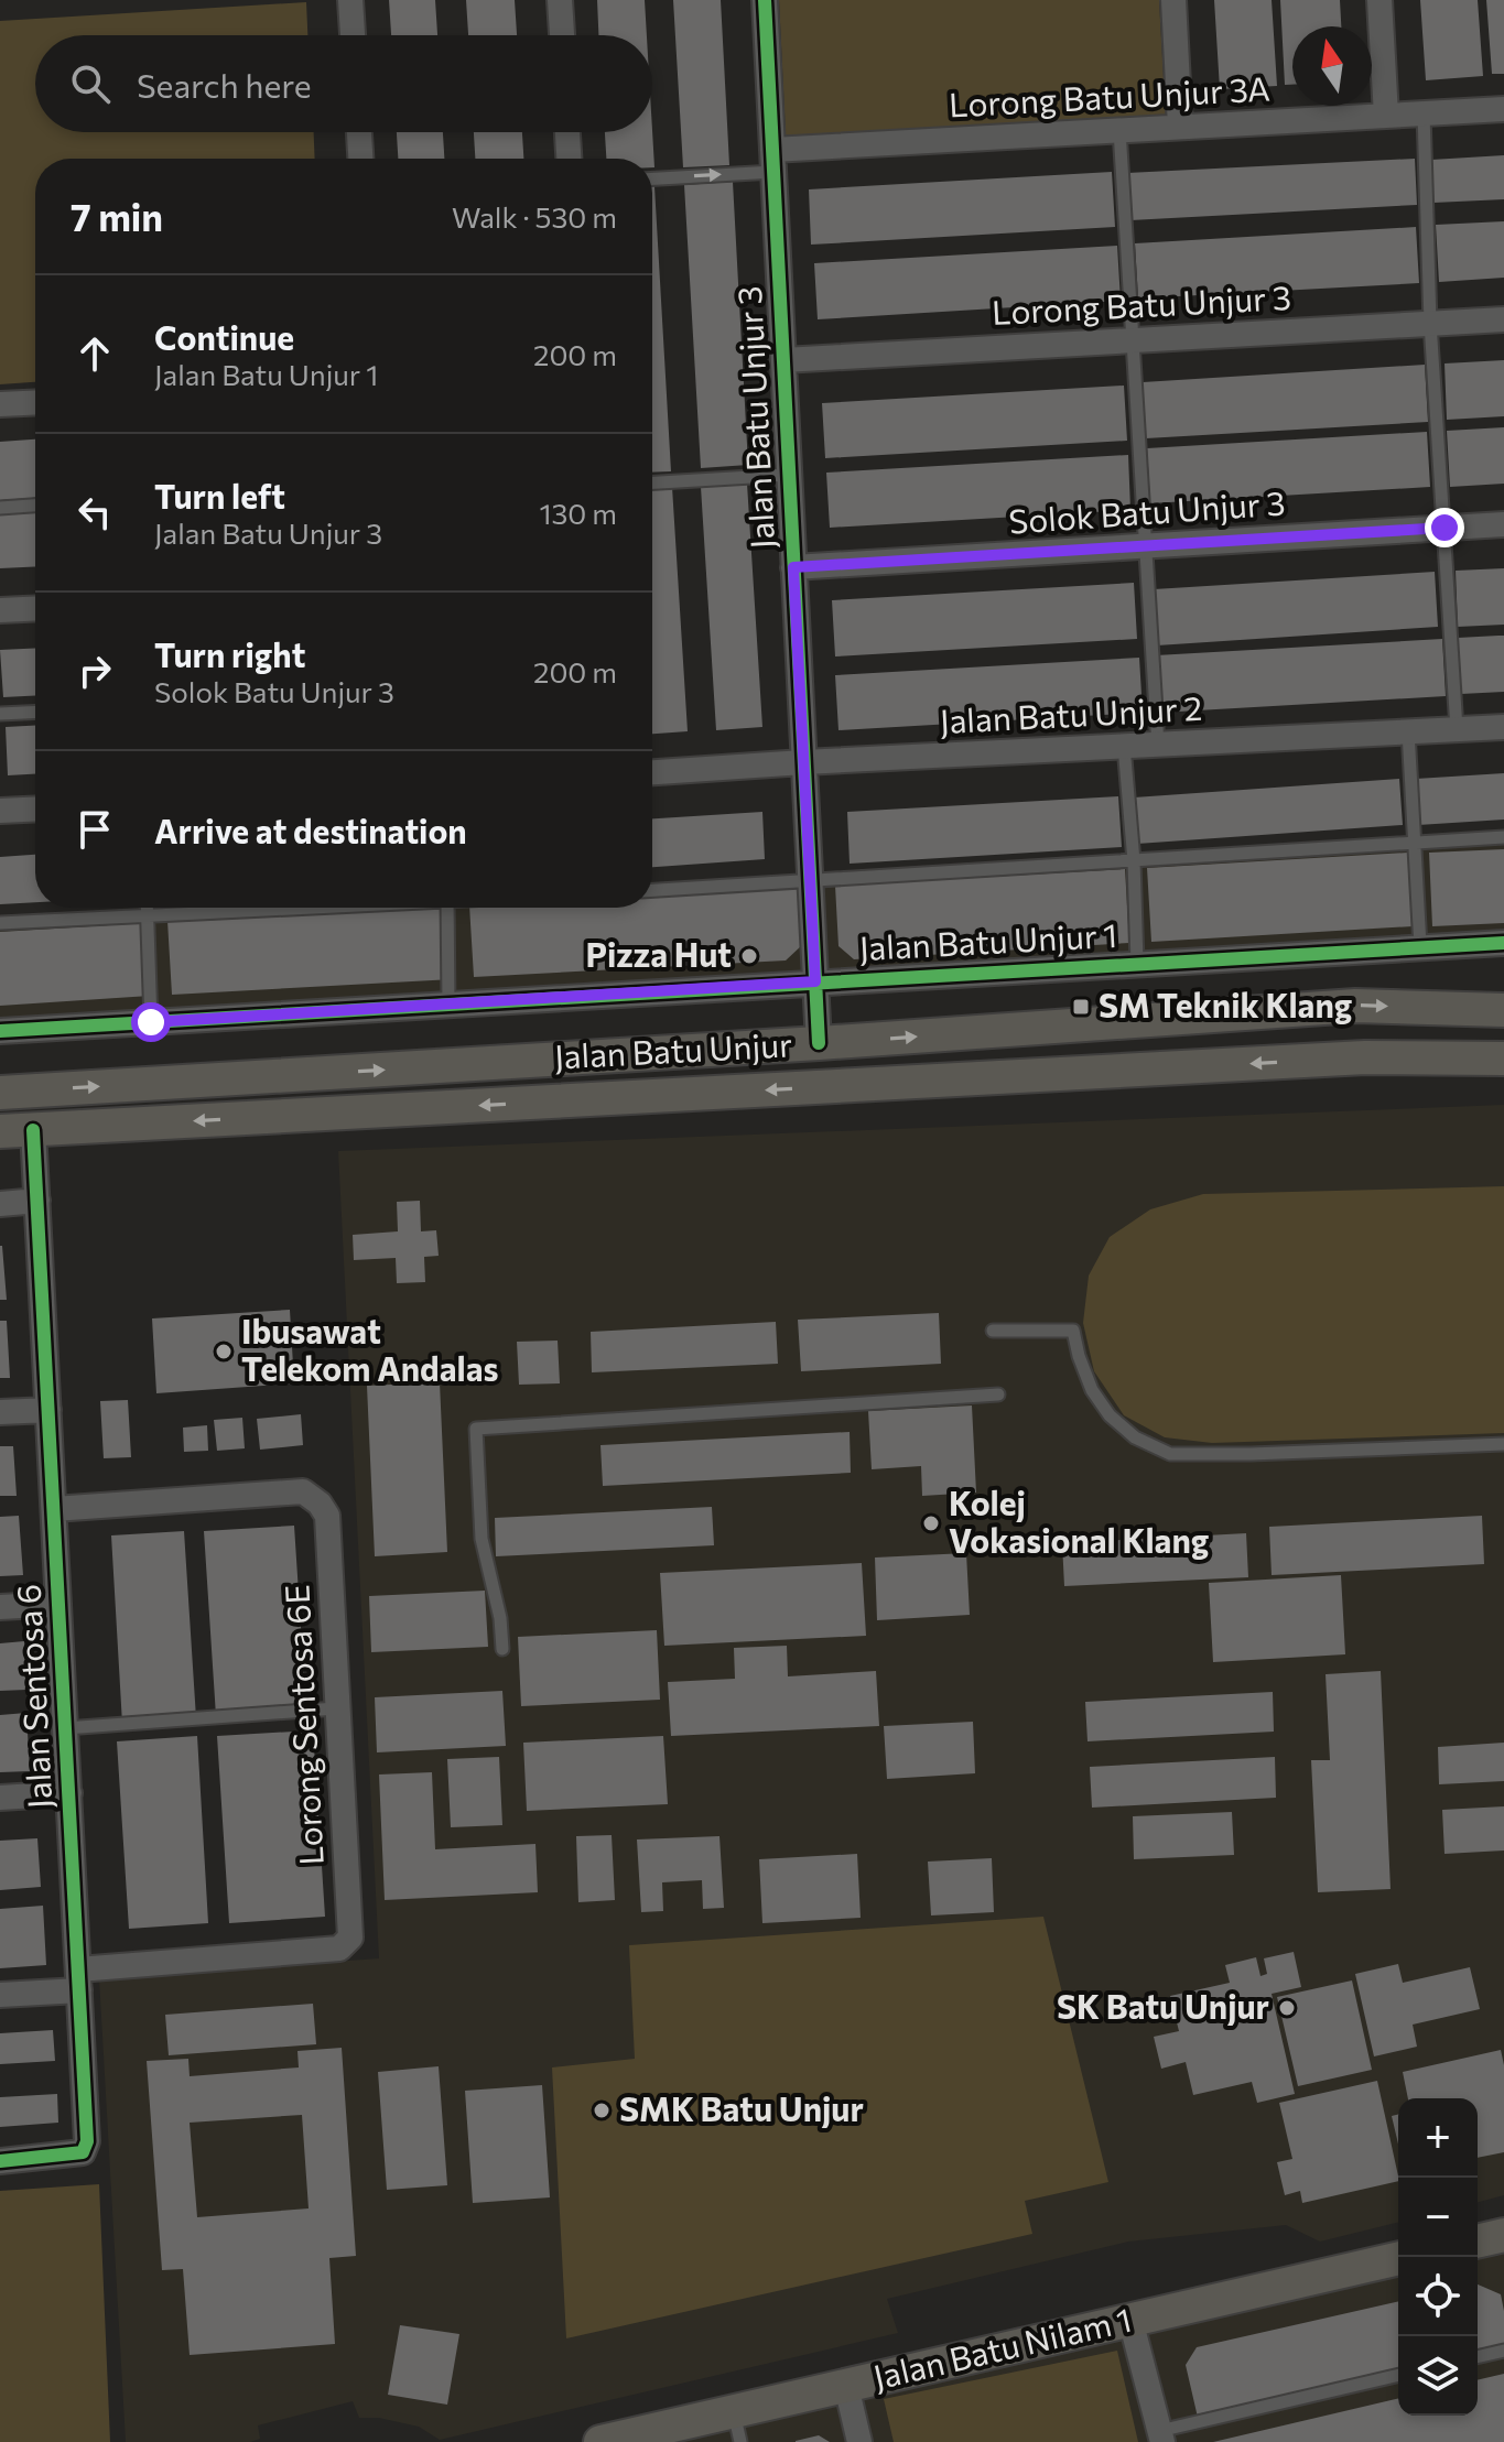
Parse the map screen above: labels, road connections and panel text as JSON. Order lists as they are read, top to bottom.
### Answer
{
  "streets": {
    "main road": ["Jalan Batu Unjur", "Jalan Batu Nilam 1"],
    "street": [
      "Lorong Batu Unjur 3A",
      "Lorong Batu Unjur 3",
      "Jalan Batu Unjur 3",
      "Solok Batu Unjur 3",
      "Jalan Batu Unjur 2",
      "Jalan Batu Unjur 1",
      "Jalan Sentosa 6",
      "Lorong Sentosa 6E"
    ]
  },
  "crossings": [
    ["Lorong Batu Unjur 3A", "Jalan Batu Unjur 3"],
    ["Lorong Batu Unjur 3", "Jalan Batu Unjur 3"],
    ["Jalan Batu Unjur 3", "Solok Batu Unjur 3"],
    ["Jalan Batu Unjur 3", "Jalan Batu Unjur 2"],
    ["Jalan Batu Unjur 3", "Jalan Batu Unjur 1"],
    ["Jalan Batu Unjur 3", "Jalan Batu Unjur"],
    ["Jalan Batu Unjur", "Jalan Sentosa 6"],
    ["Jalan Sentosa 6", "Lorong Sentosa 6E"]
  ],
  "places": {
    "other": [
      "Pizza Hut",
      "Ibusawat Telekom Andalas",
      "Kolej Vokasional Klang",
      "SK Batu Unjur",
      "SMK Batu Unjur"
    ],
    "transit": ["SM Teknik Klang"]
  },
  "north": "top",
  "page": {
    "search": "Search here",
    "heading": ["7 min", "Walk · 530 m"],
    "list": [
      ["Continue", "Jalan Batu Unjur 1", "200 m"],
      ["Turn left", "Jalan Batu Unjur 3", "130 m"],
      ["Turn right", "Solok Batu Unjur 3", "200 m"],
      "Arrive at destination"
    ],
    "map_buttons": ["+", "−"]
  }
}
